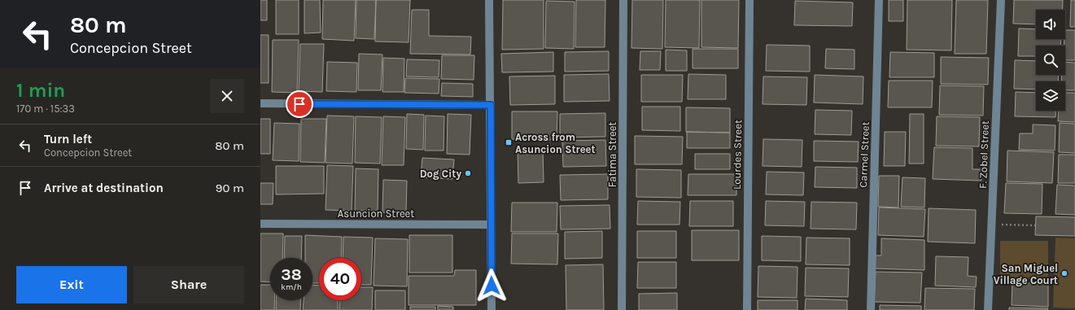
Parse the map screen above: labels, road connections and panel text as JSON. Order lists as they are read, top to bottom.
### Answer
{
  "streets": {
    "street": [
      "Fatima Street",
      "Lourdes Street",
      "Carmel Street",
      "F. Zobel Street",
      "Asuncion Street"
    ]
  },
  "places": {
    "transit": ["Across from Asuncion Street"],
    "other": ["Dog City", "San Miguel Village Court"]
  },
  "page": {
    "turn": ["80 m", "Concepcion Street"],
    "heading": ["1 min", "170 m · 15:33"],
    "list": [
      {
        "name": "Turn left",
        "note": "Concepcion Street",
        "value": "80 m"
      },
      {
        "name": "Arrive at destination",
        "value": "90 m"
      }
    ],
    "speed": "38 km/h",
    "limit": "40",
    "buttons": ["Exit", "Share"]
  }
}
